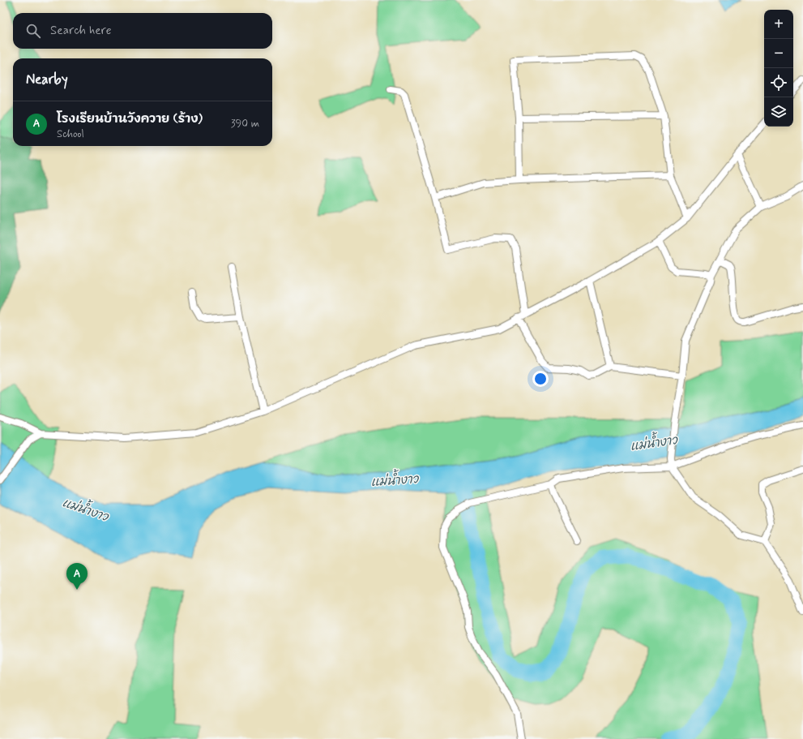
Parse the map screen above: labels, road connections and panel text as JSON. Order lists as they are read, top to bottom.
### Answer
{
  "water": ["แม่น้ำงาว"],
  "page": {
    "map_buttons": ["+", "−"],
    "search": "Search here",
    "heading": "Nearby",
    "list": [
      {
        "mark": "A",
        "name": "โรงเรียนบ้านวังควาย (ร้าง)",
        "note": "School",
        "value": "390 m"
      }
    ],
    "pins": "A"
  }
}
